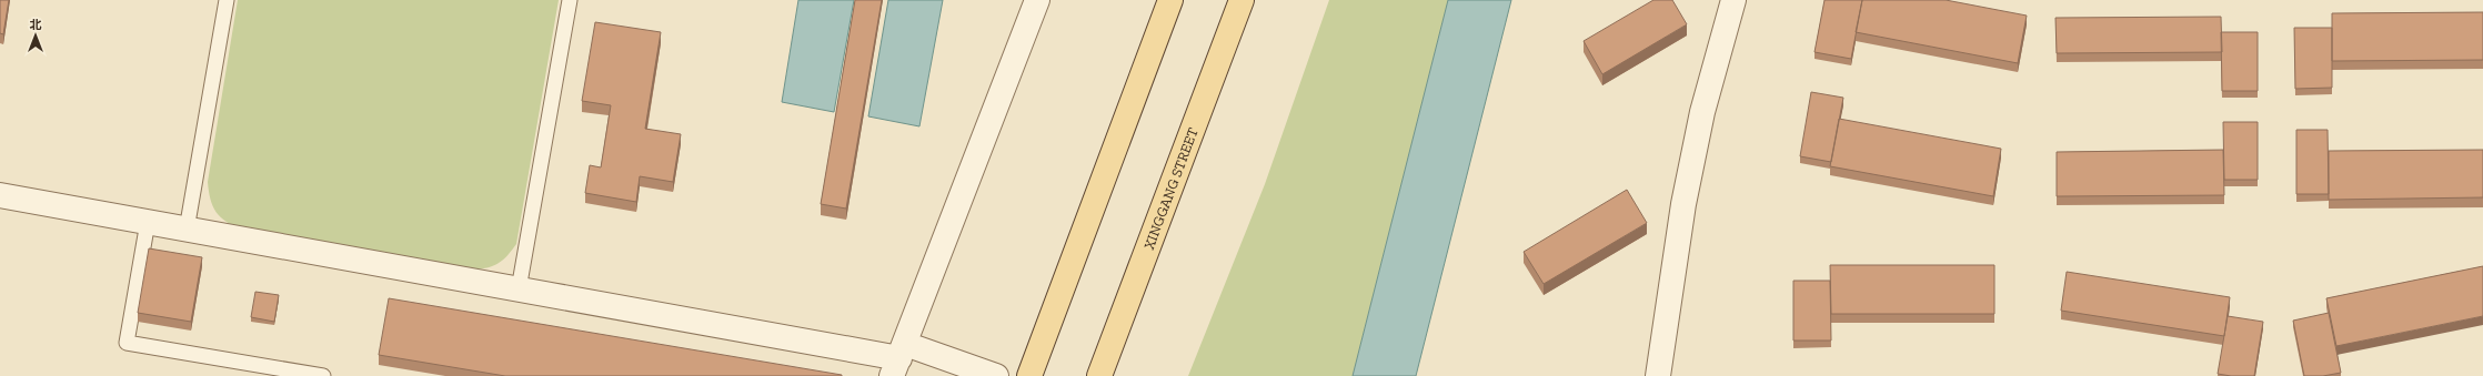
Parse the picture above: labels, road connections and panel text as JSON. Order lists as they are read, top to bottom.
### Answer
{
  "streets": {
    "main road": ["XINGGANG STREET"]
  },
  "north": "top"
}
